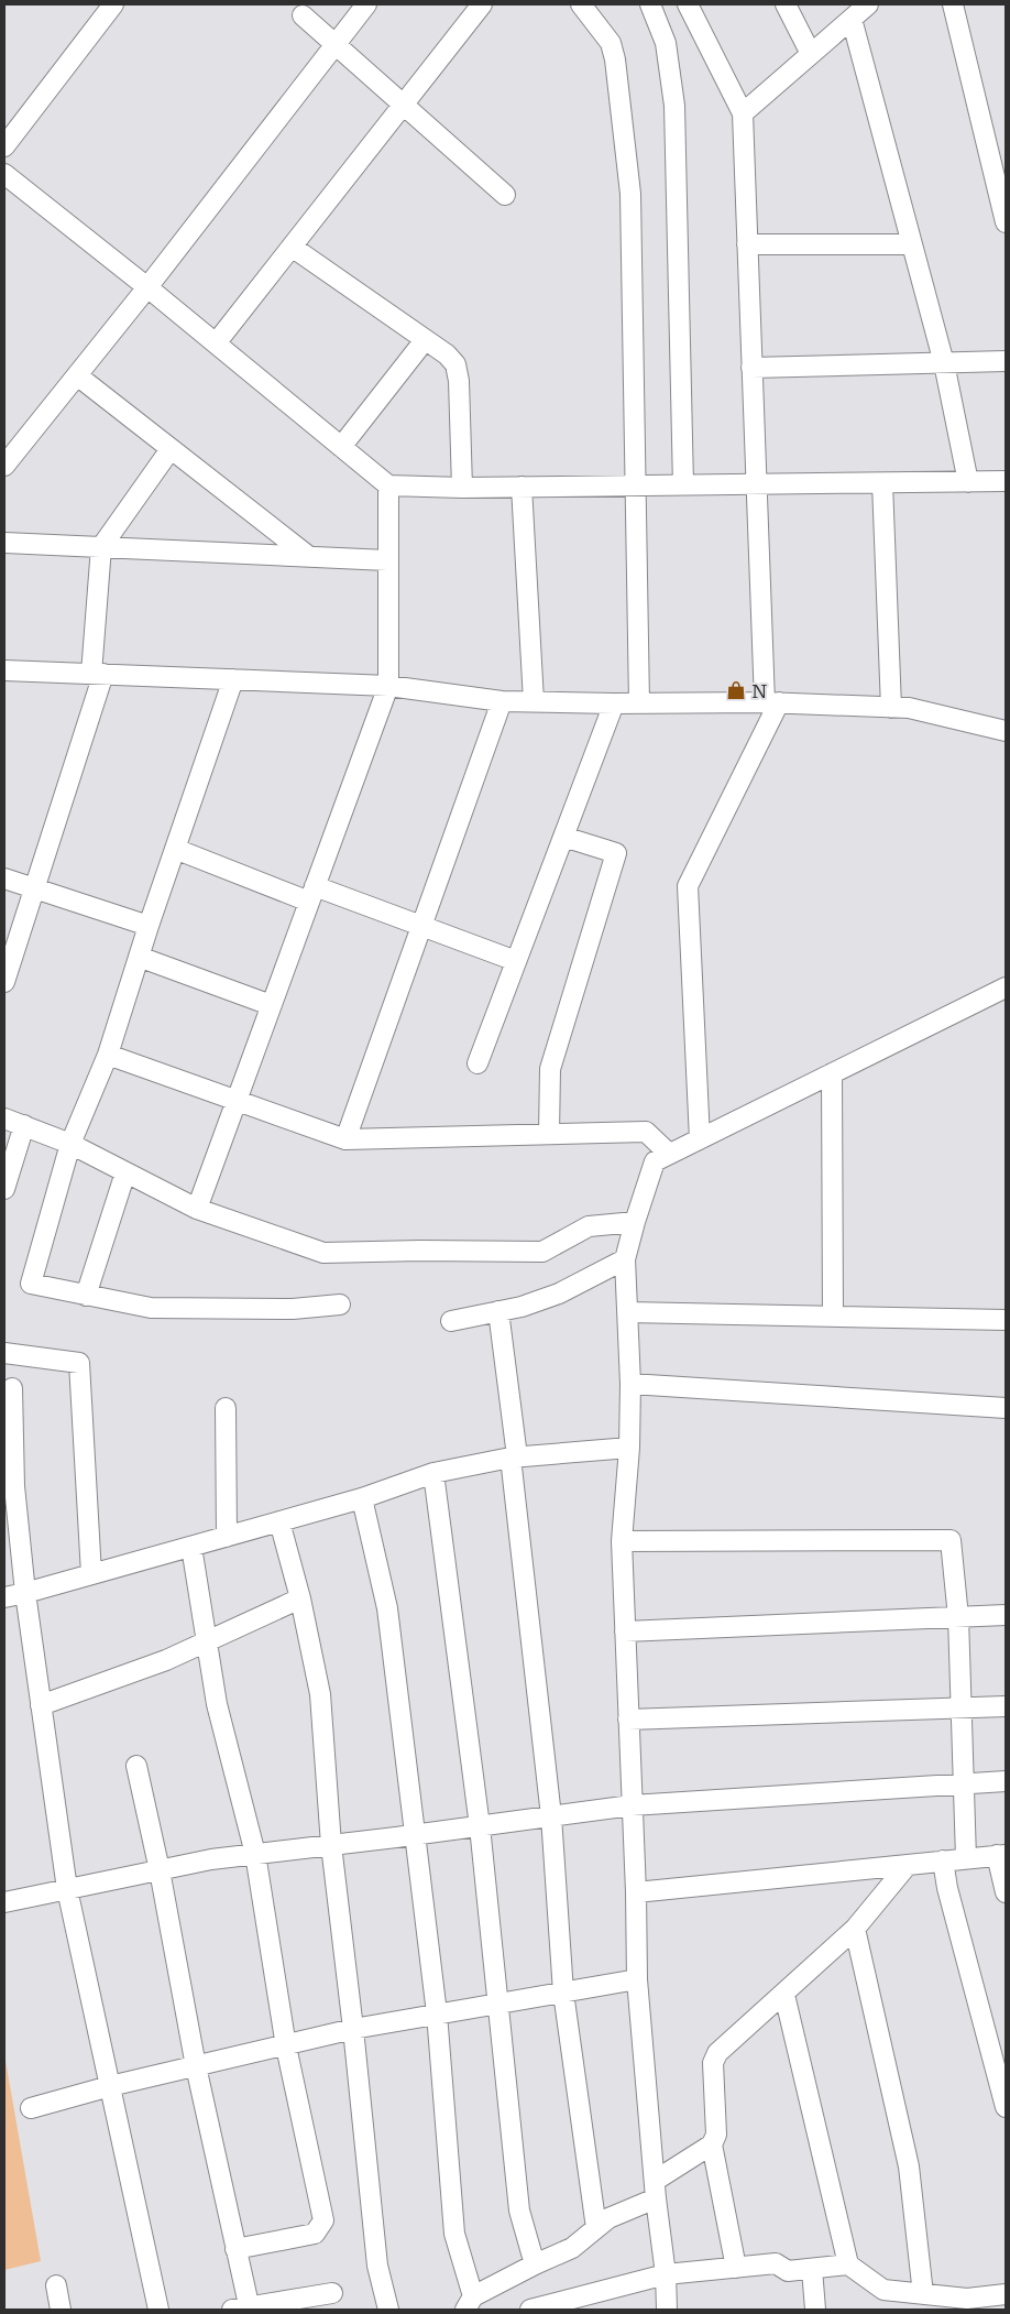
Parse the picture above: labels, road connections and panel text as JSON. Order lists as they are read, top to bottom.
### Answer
{
  "places": {
    "shop": ["N"]
  }
}
